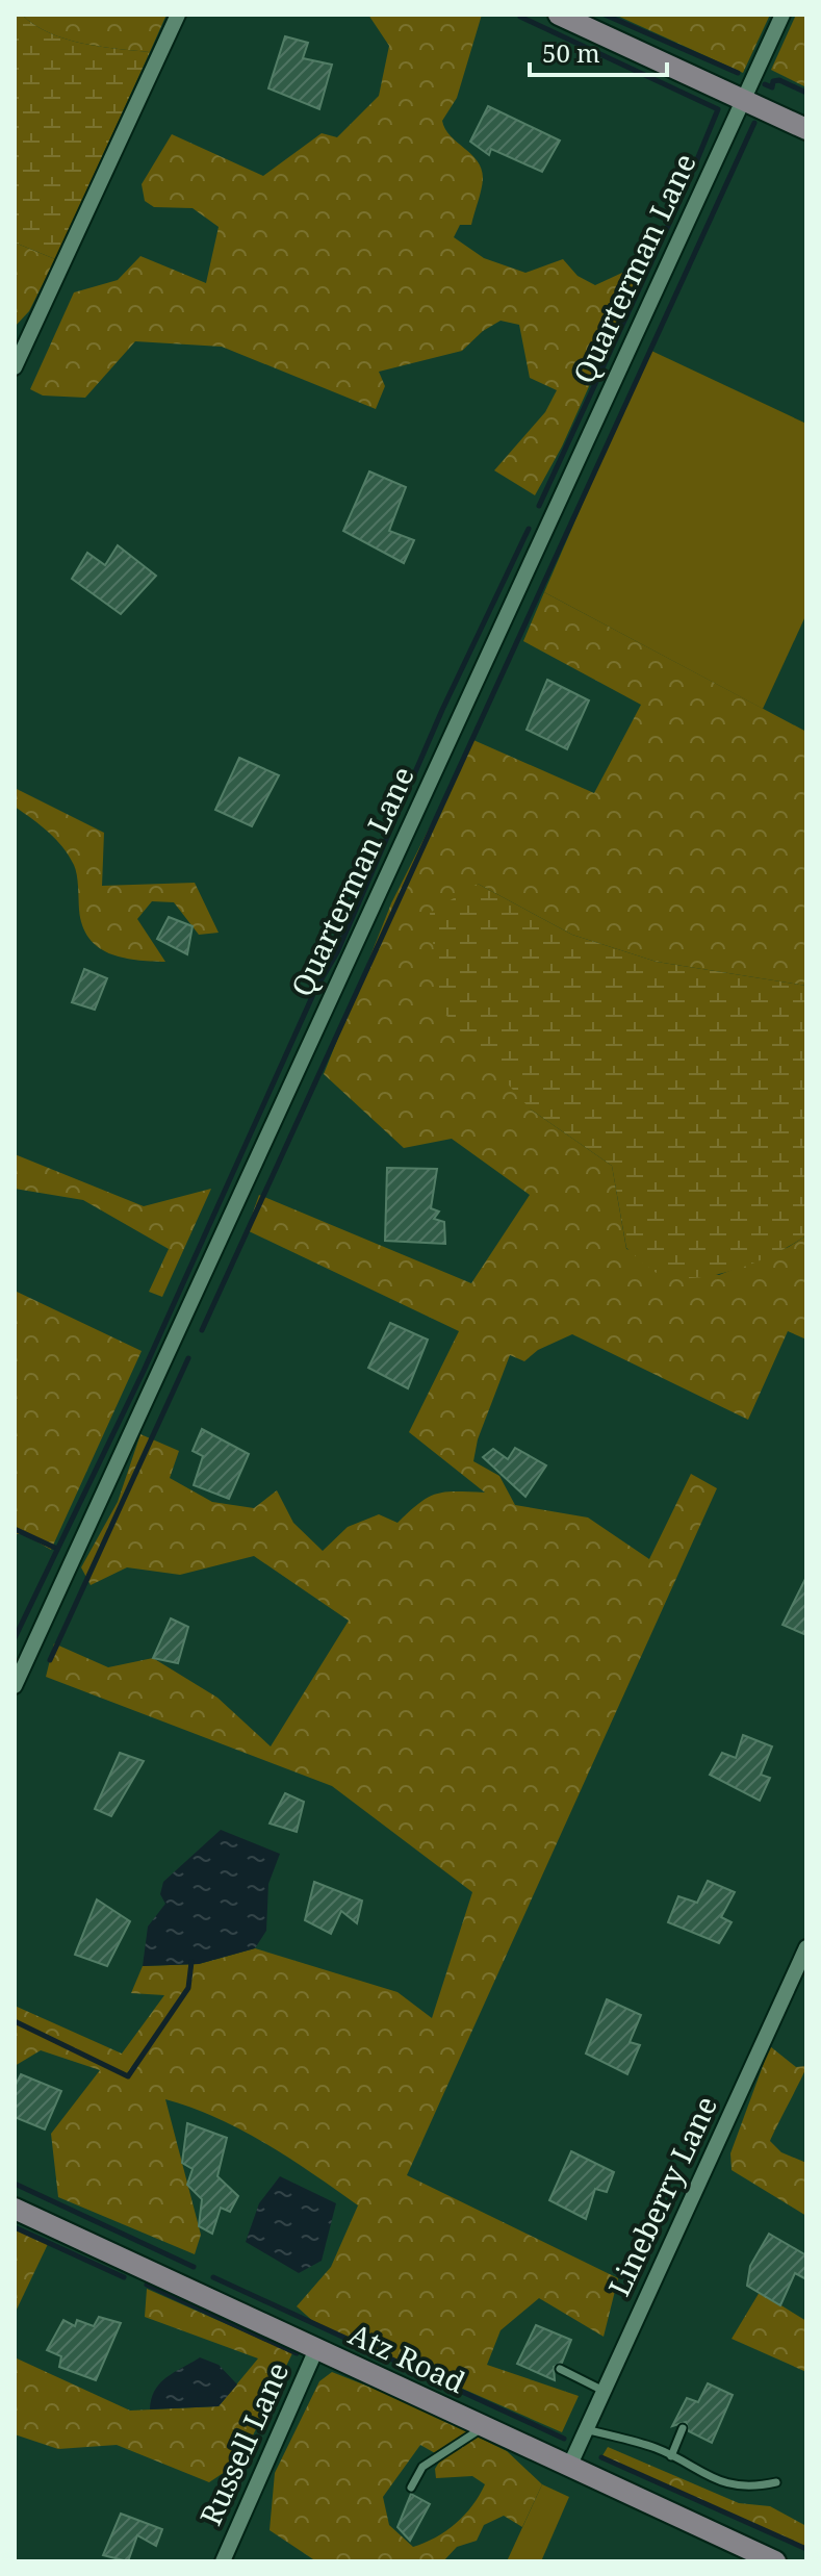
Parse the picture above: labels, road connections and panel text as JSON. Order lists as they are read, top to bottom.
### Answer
{
  "streets": {
    "street": [
      "Quarterman Lane",
      "Lineberry Lane",
      "Atz Road",
      "Russell Lane"
    ]
  },
  "crossings": [
    ["Lineberry Lane", "Atz Road"],
    ["Atz Road", "Russell Lane"]
  ],
  "scale_bar": "50 m"
}
